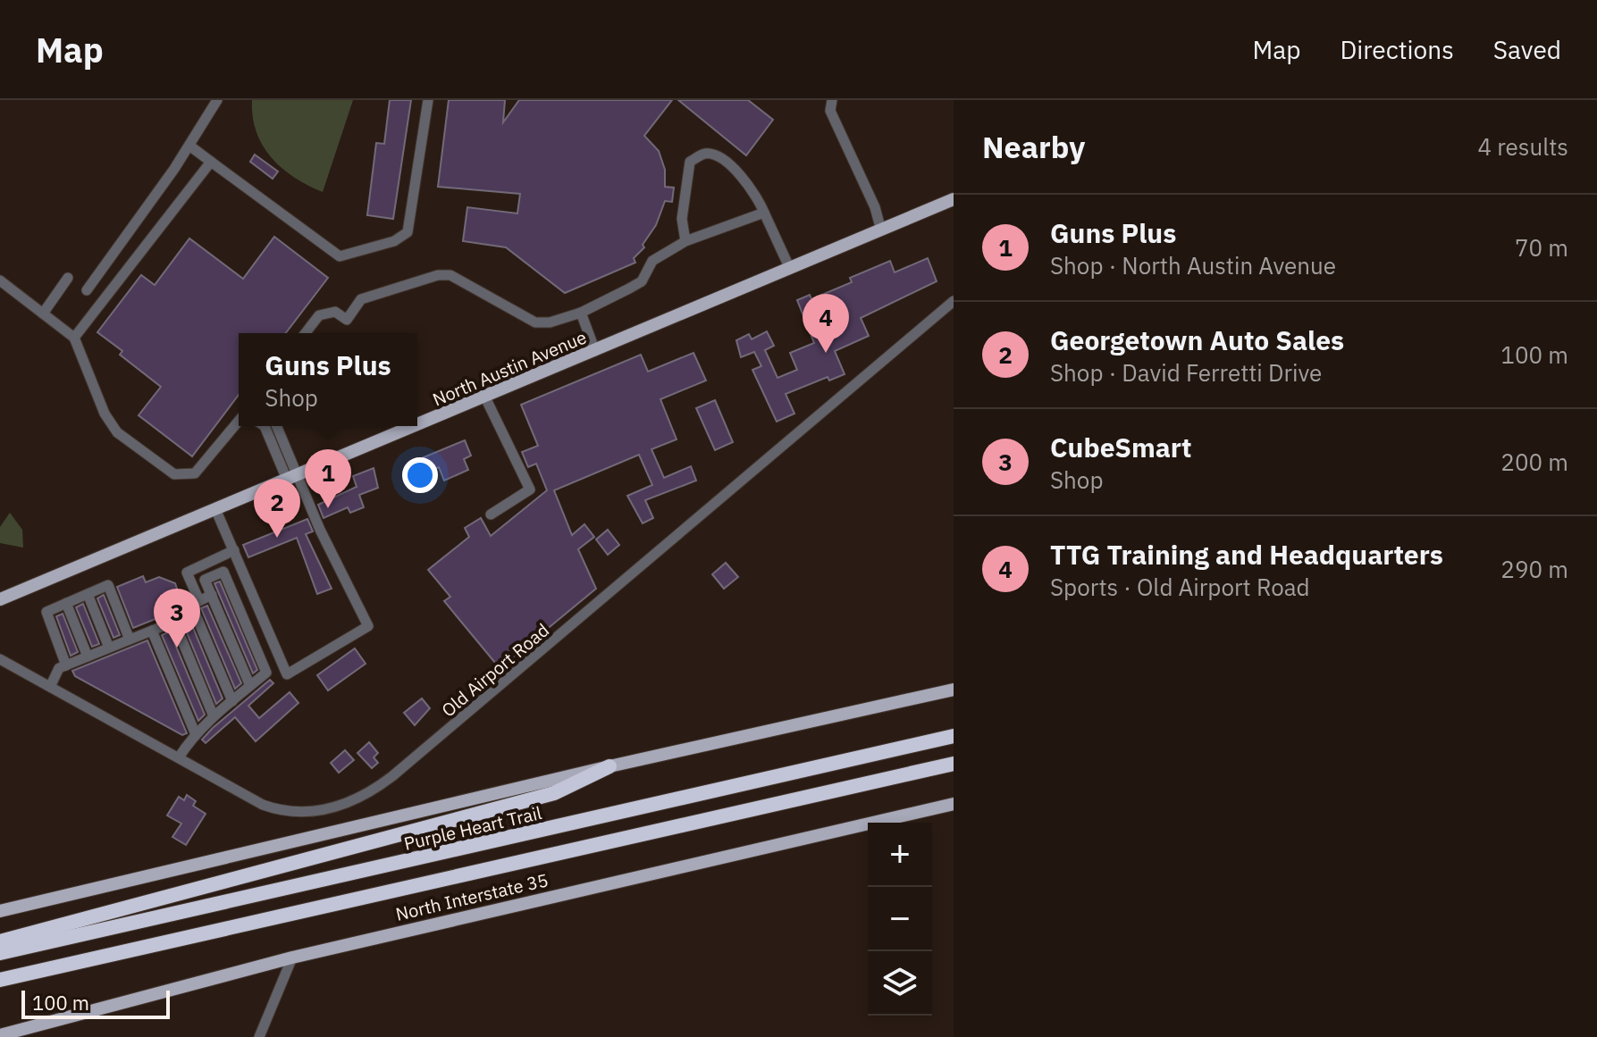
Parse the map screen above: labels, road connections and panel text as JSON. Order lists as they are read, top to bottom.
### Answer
{
  "streets": {
    "highway": ["Purple Heart Trail"],
    "main road": ["North Austin Avenue", "North Interstate 35"],
    "street": ["Old Airport Road"]
  },
  "scale_bar": "100 m",
  "page": {
    "header": "Map",
    "nav": ["Map", "Directions", "Saved"],
    "heading": ["Nearby", "4 results"],
    "list": [
      {
        "mark": "1",
        "name": "Guns Plus",
        "note": "Shop · North Austin Avenue",
        "value": "70 m"
      },
      {
        "mark": "2",
        "name": "Georgetown Auto Sales",
        "note": "Shop · David Ferretti Drive",
        "value": "100 m"
      },
      {
        "mark": "3",
        "name": "CubeSmart",
        "note": "Shop",
        "value": "200 m"
      },
      {
        "mark": "4",
        "name": "TTG Training and Headquarters",
        "note": "Sports · Old Airport Road",
        "value": "290 m"
      }
    ],
    "pins": [
      "4",
      "1",
      "2",
      "3"
    ],
    "popup": ["Guns Plus", "Shop"],
    "map_buttons": ["+", "−"],
    "scale": "100 m"
  }
}
